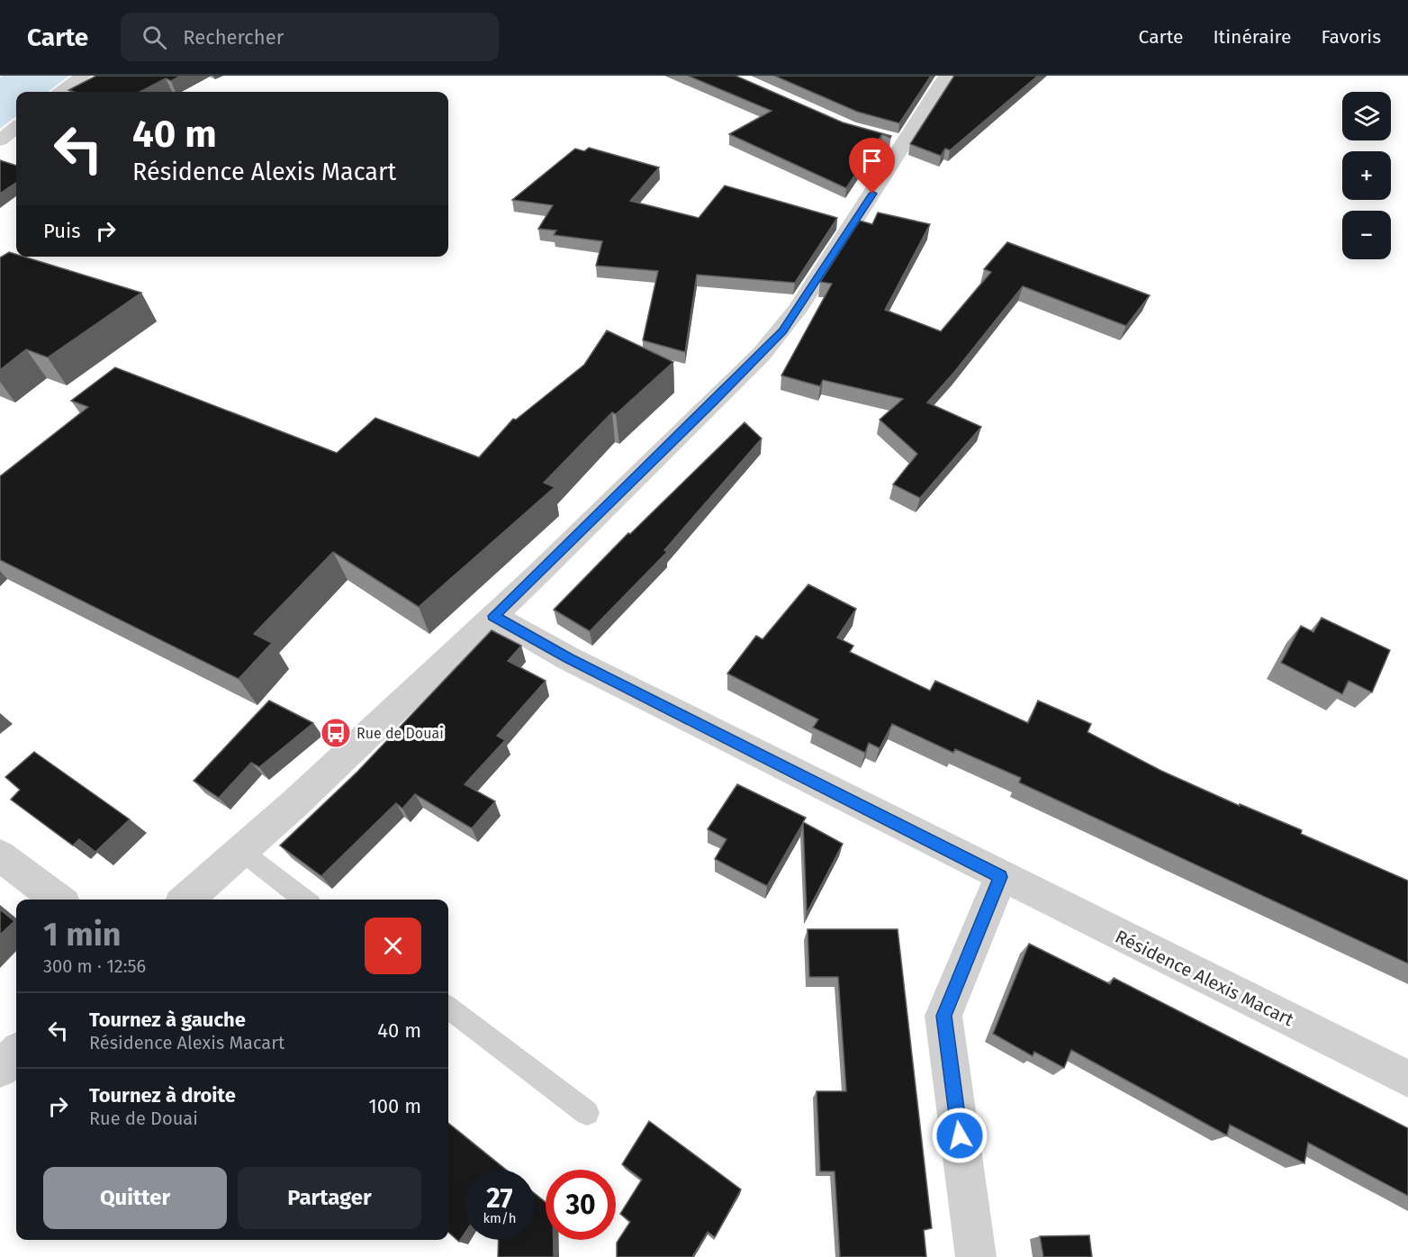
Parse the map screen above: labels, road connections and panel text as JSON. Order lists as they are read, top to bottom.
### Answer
{
  "streets": {
    "street": ["Résidence Alexis Macart"]
  },
  "places": {
    "bus stop": ["Rue de Douai"]
  },
  "page": {
    "header": "Carte",
    "search": "Rechercher",
    "nav": ["Carte", "Itinéraire", "Favoris"],
    "map_buttons": ["+", "−"],
    "turn": ["40 m", "Résidence Alexis Macart"],
    "then": "Puis",
    "heading": ["1 min", "300 m · 12:56"],
    "list": [
      {
        "name": "Tournez à gauche",
        "note": "Résidence Alexis Macart",
        "value": "40 m"
      },
      {
        "name": "Tournez à droite",
        "note": "Rue de Douai",
        "value": "100 m"
      }
    ],
    "buttons": ["Quitter", "Partager"],
    "speed": "27 km/h",
    "limit": "30"
  }
}
